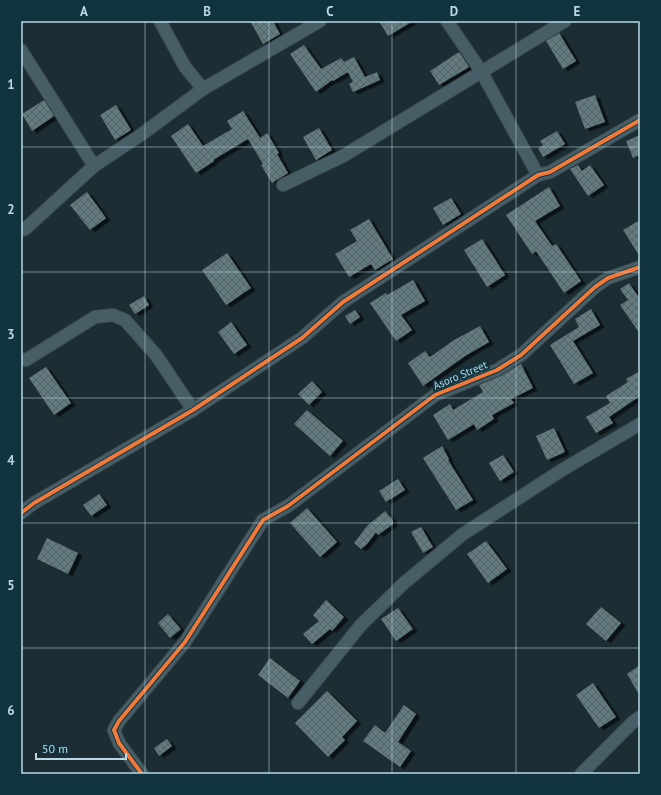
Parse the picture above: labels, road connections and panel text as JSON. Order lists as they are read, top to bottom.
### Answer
{
  "streets": {
    "street": ["Asoro Street"]
  },
  "scale_bar": "50 m",
  "grid": {
    "columns": [
      "A",
      "B",
      "C",
      "D",
      "E"
    ],
    "rows": [
      "1",
      "2",
      "3",
      "4",
      "5",
      "6"
    ]
  }
}
